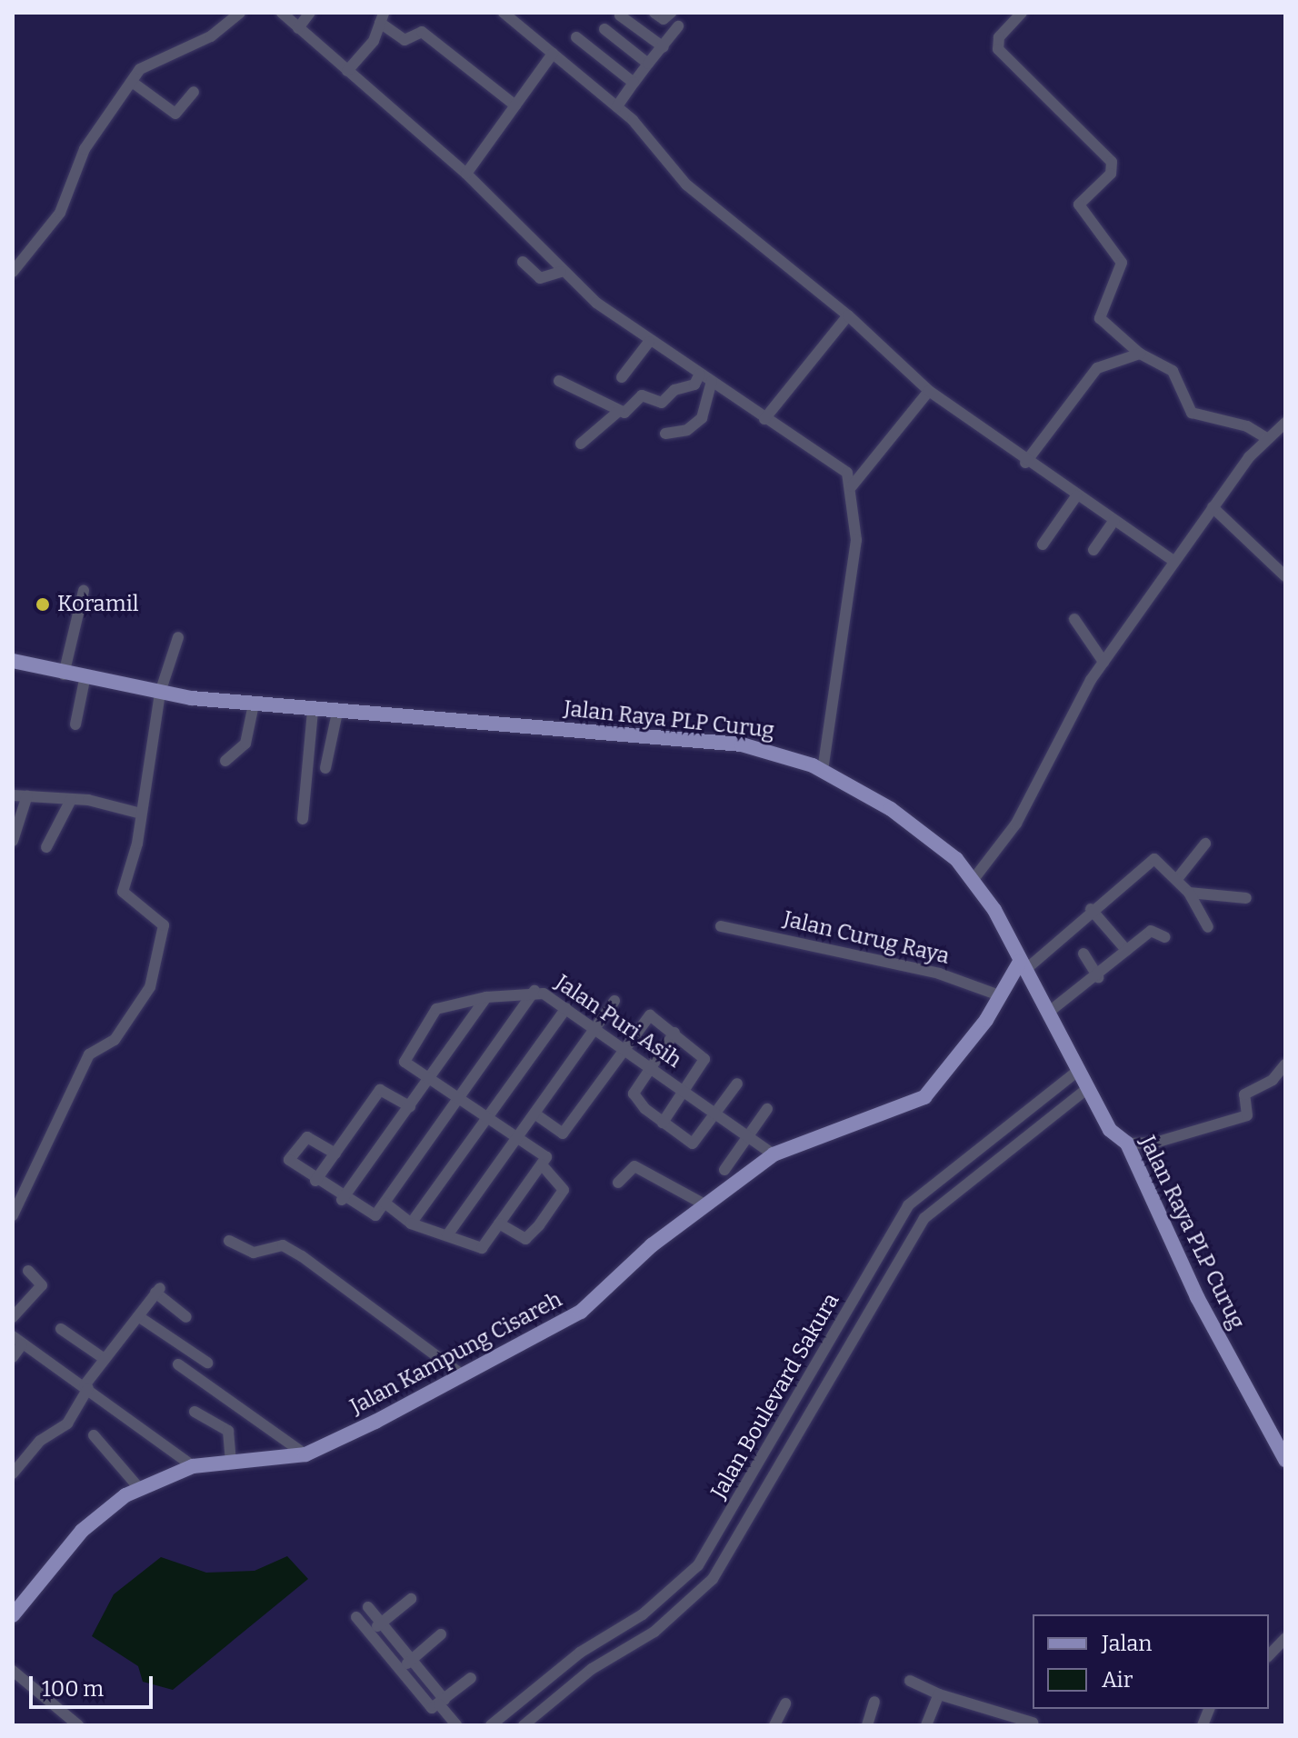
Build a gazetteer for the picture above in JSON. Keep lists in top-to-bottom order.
{
  "streets": {
    "main road": ["Jalan Raya PLP Curug", "Jalan Kampung Cisareh"],
    "street": ["Jalan Curug Raya", "Jalan Puri Asih", "Jalan Boulevard Sakura"]
  },
  "crossings": [
    ["Jalan Raya PLP Curug", "Jalan Kampung Cisareh"],
    ["Jalan Raya PLP Curug", "Jalan Boulevard Sakura"],
    ["Jalan Curug Raya", "Jalan Kampung Cisareh"],
    ["Jalan Puri Asih", "Jalan Kampung Cisareh"]
  ],
  "places": ["Koramil"],
  "legend": ["Jalan", "Air"],
  "scale_bar": "100 m"
}
